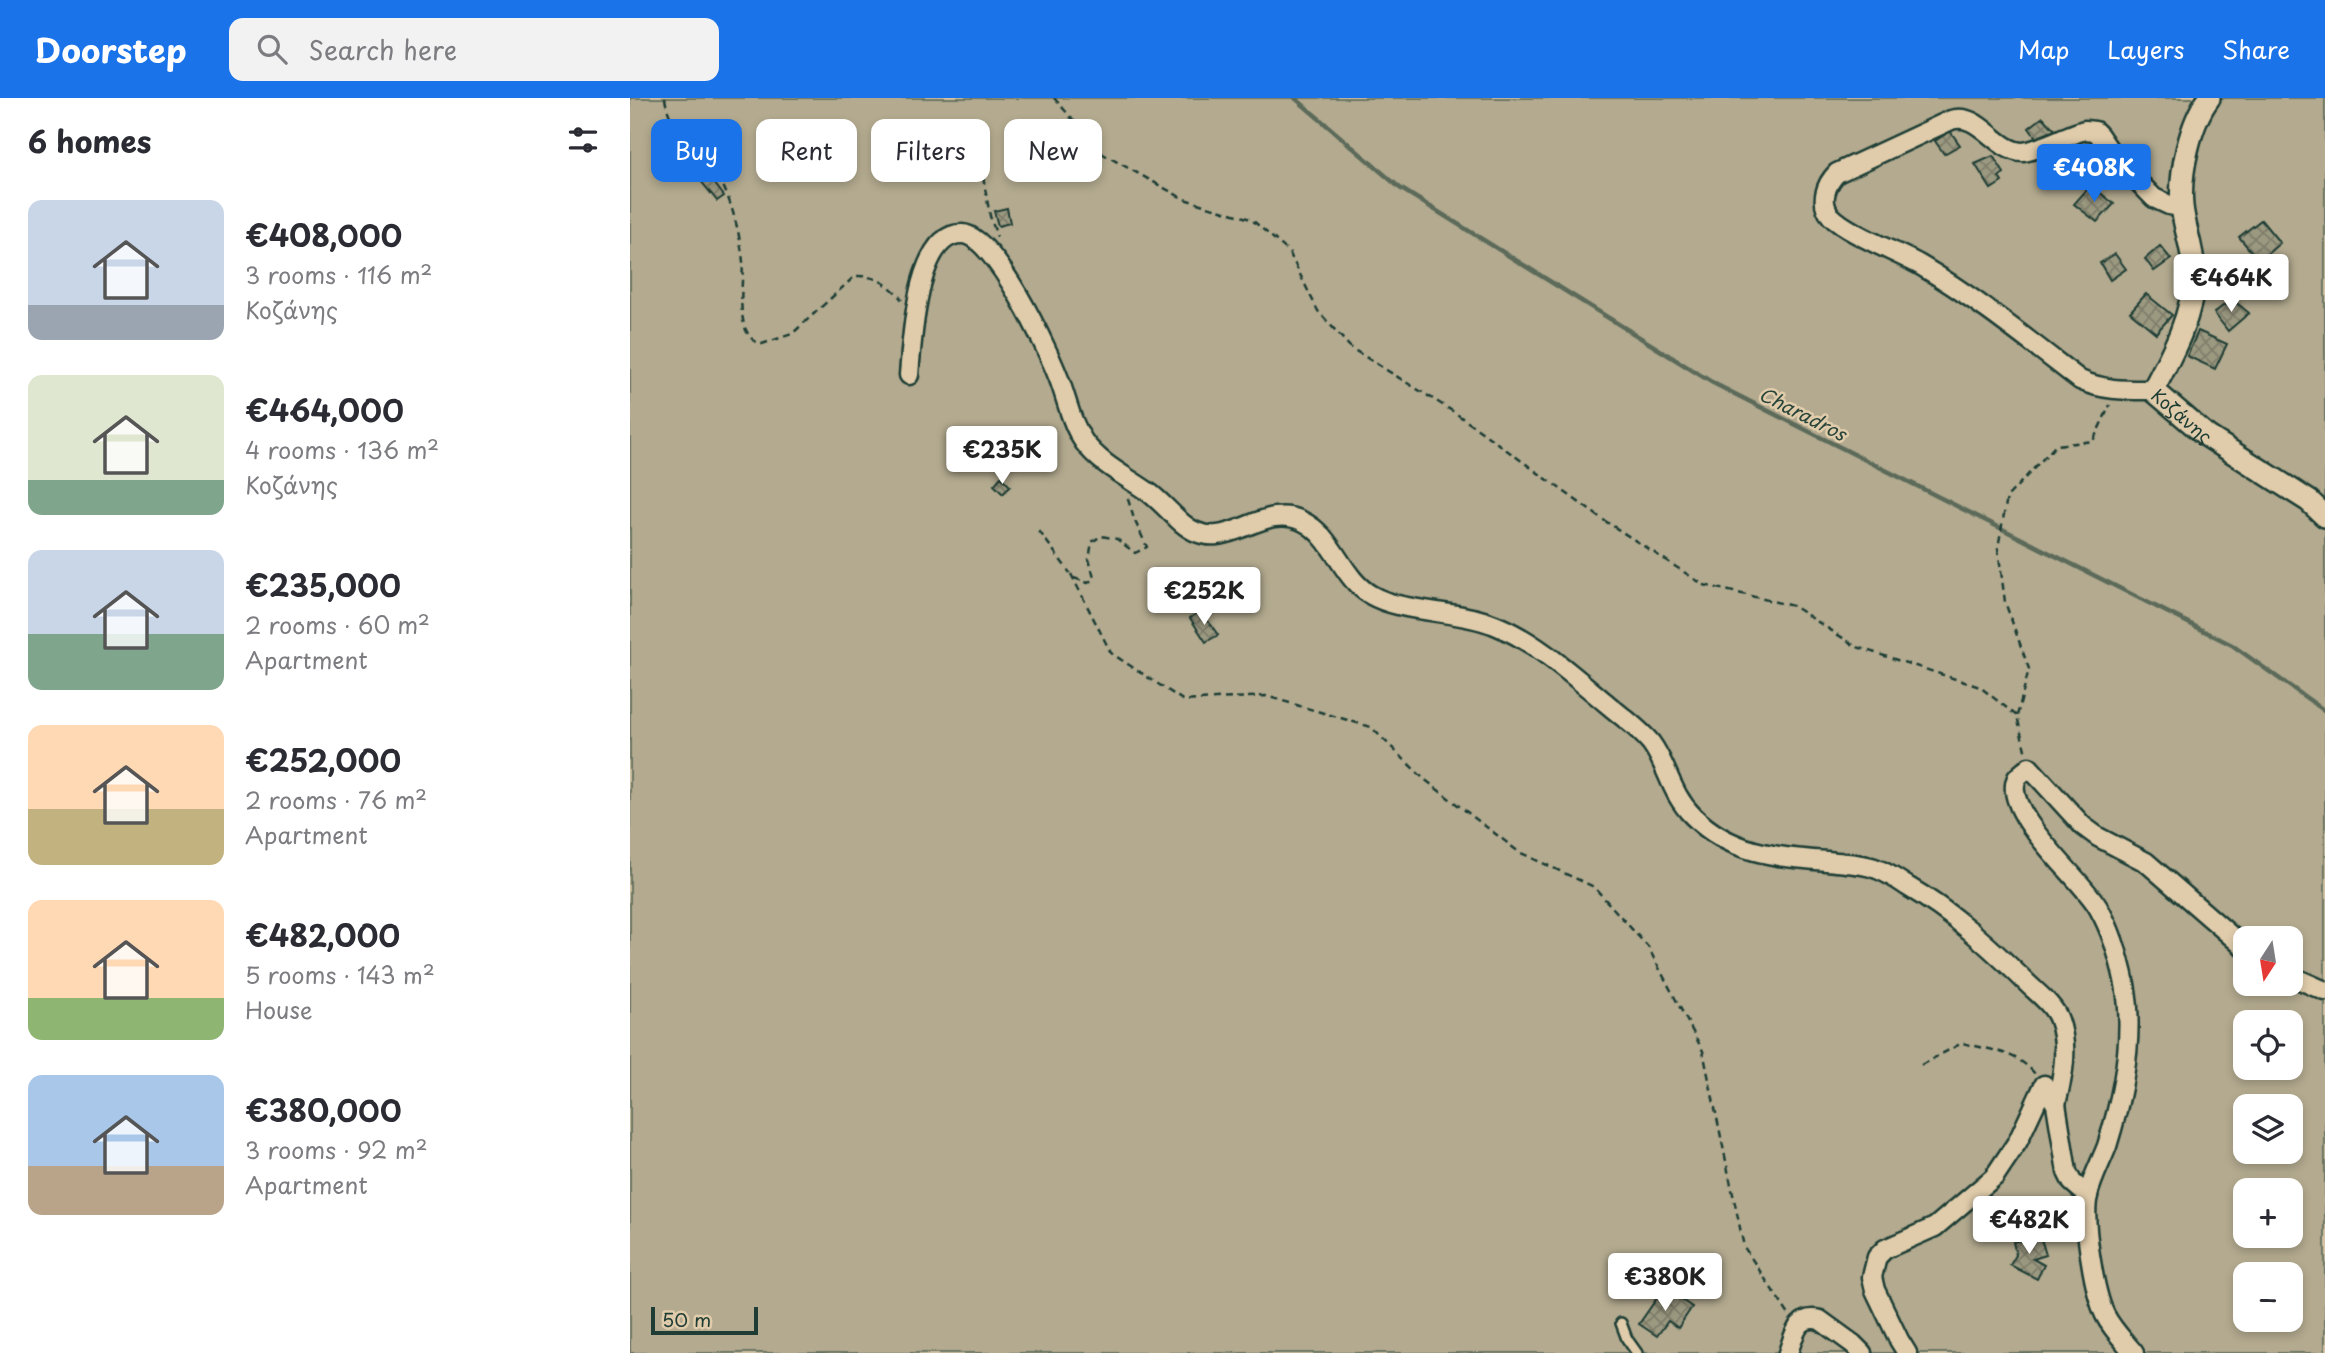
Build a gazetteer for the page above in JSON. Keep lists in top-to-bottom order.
{
  "streets": {
    "street": ["Κοζάνης"]
  },
  "water": ["Charadros"],
  "scale_bar": "50 m",
  "north": "bottom",
  "page": {
    "header": "Doorstep",
    "search": "Search here",
    "nav": ["Map", "Layers", "Share"],
    "heading": "6 homes",
    "chip": [
      "Buy",
      "Rent",
      "Filters",
      "New"
    ],
    "price": [
      "€408K",
      "€464K",
      "€235K",
      "€252K",
      "€482K",
      "€380K"
    ],
    "list": [
      {
        "name": "€408,000",
        "note": "3 rooms · 116 m² · Κοζάνης"
      },
      {
        "name": "€464,000",
        "note": "4 rooms · 136 m² · Κοζάνης"
      },
      {
        "name": "€235,000",
        "note": "2 rooms · 60 m² · Apartment"
      },
      {
        "name": "€252,000",
        "note": "2 rooms · 76 m² · Apartment"
      },
      {
        "name": "€482,000",
        "note": "5 rooms · 143 m² · House"
      },
      {
        "name": "€380,000",
        "note": "3 rooms · 92 m² · Apartment"
      }
    ],
    "map_buttons": ["+", "−"],
    "scale": "50 m"
  }
}
